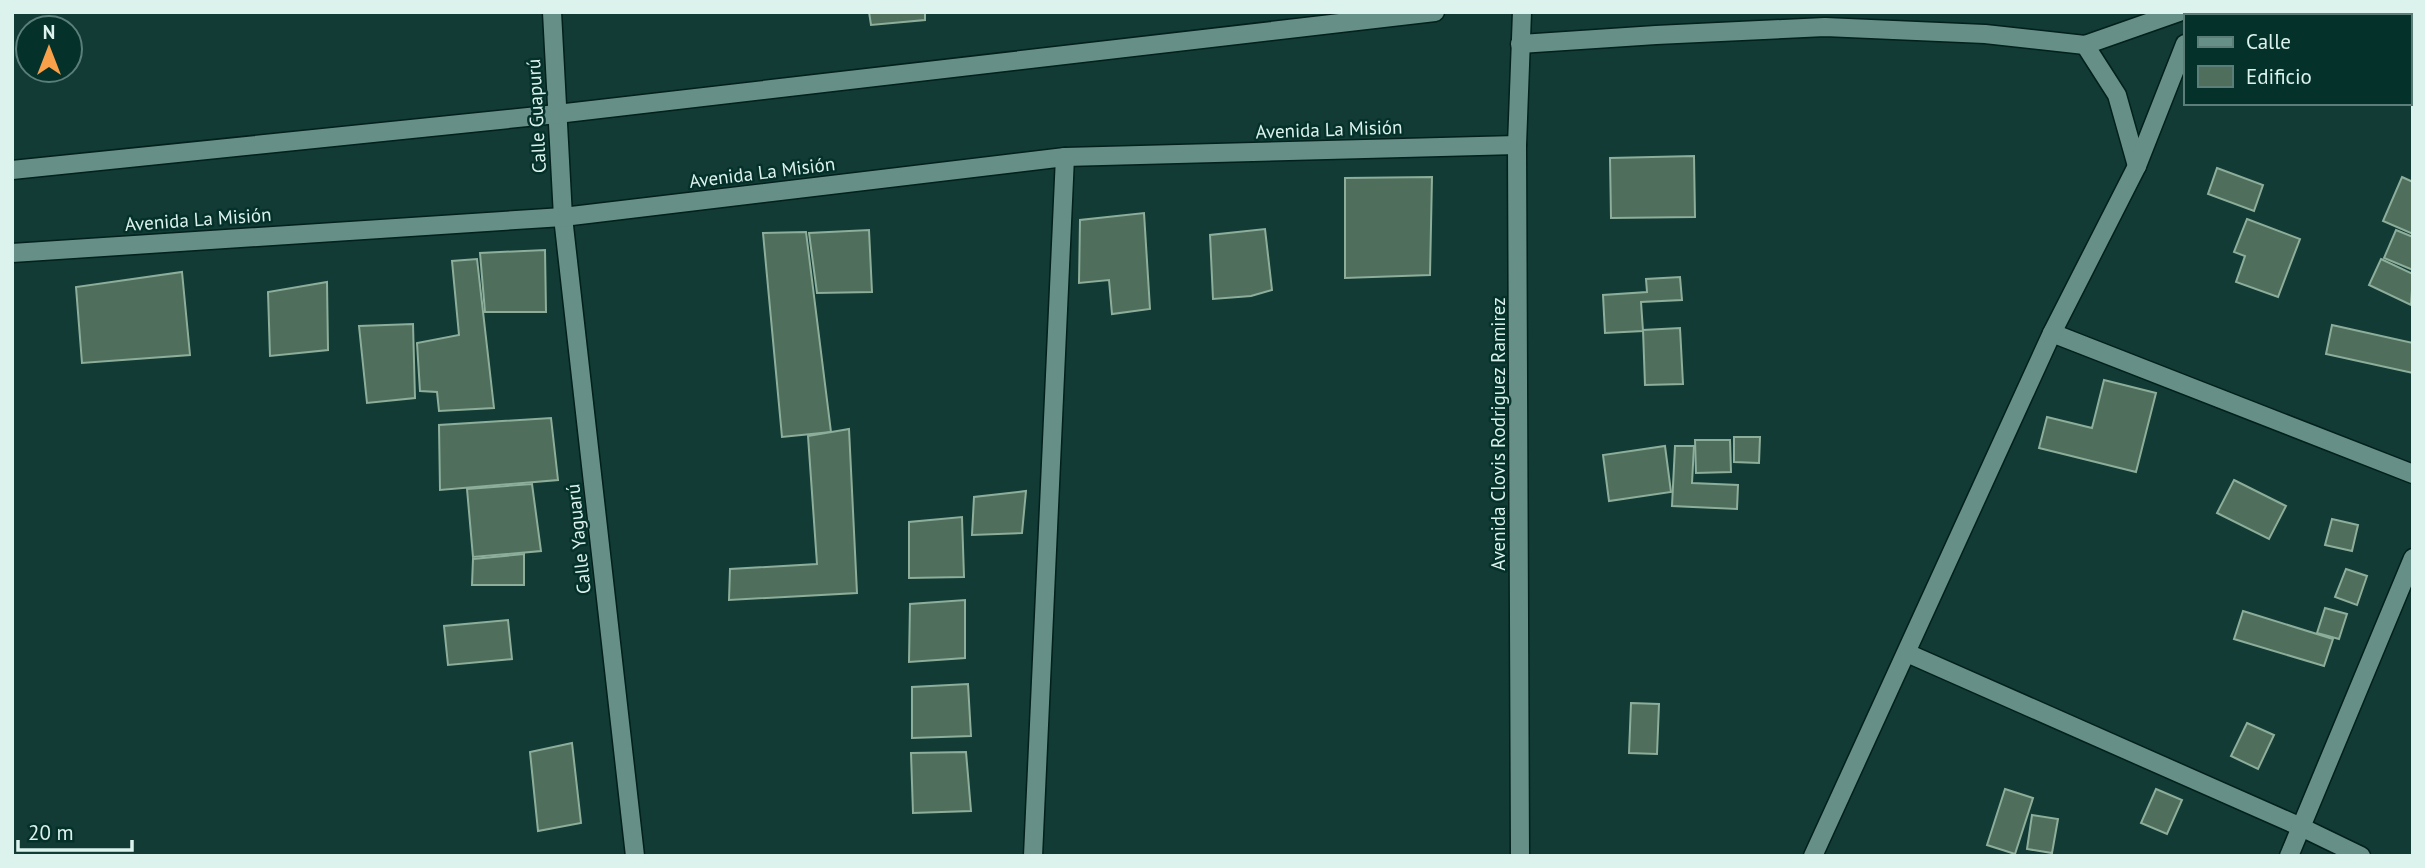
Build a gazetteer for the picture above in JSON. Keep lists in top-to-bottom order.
{
  "streets": {
    "street": [
      "Calle Guapurú",
      "Avenida La Misión",
      "Avenida Clovis Rodriguez Ramirez",
      "Calle Yaguarú"
    ]
  },
  "crossings": [
    ["Calle Guapurú", "Avenida La Misión"],
    ["Calle Guapurú", "Calle Yaguarú"],
    ["Avenida La Misión", "Avenida Clovis Rodriguez Ramirez"],
    ["Avenida La Misión", "Calle Yaguarú"]
  ],
  "legend": ["Calle", "Edificio"],
  "scale_bar": "20 m",
  "north": "top"
}
